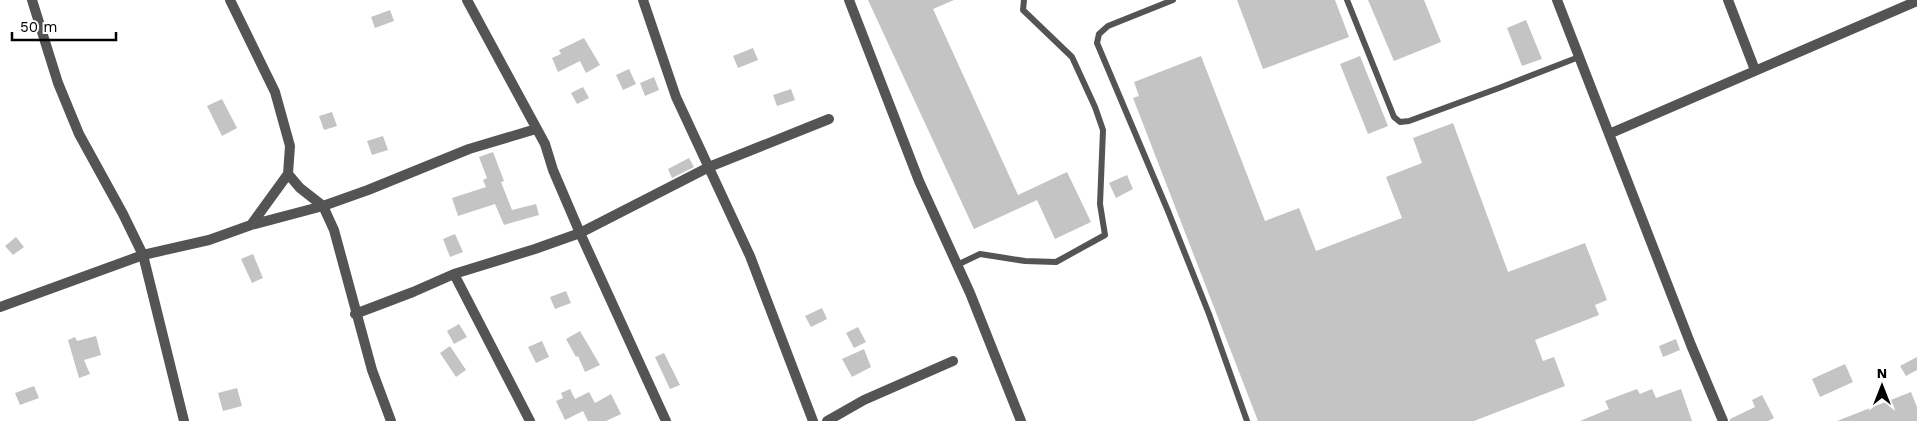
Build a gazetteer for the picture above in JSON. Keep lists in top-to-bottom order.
{
  "scale_bar": "50 m",
  "north": "top"
}
